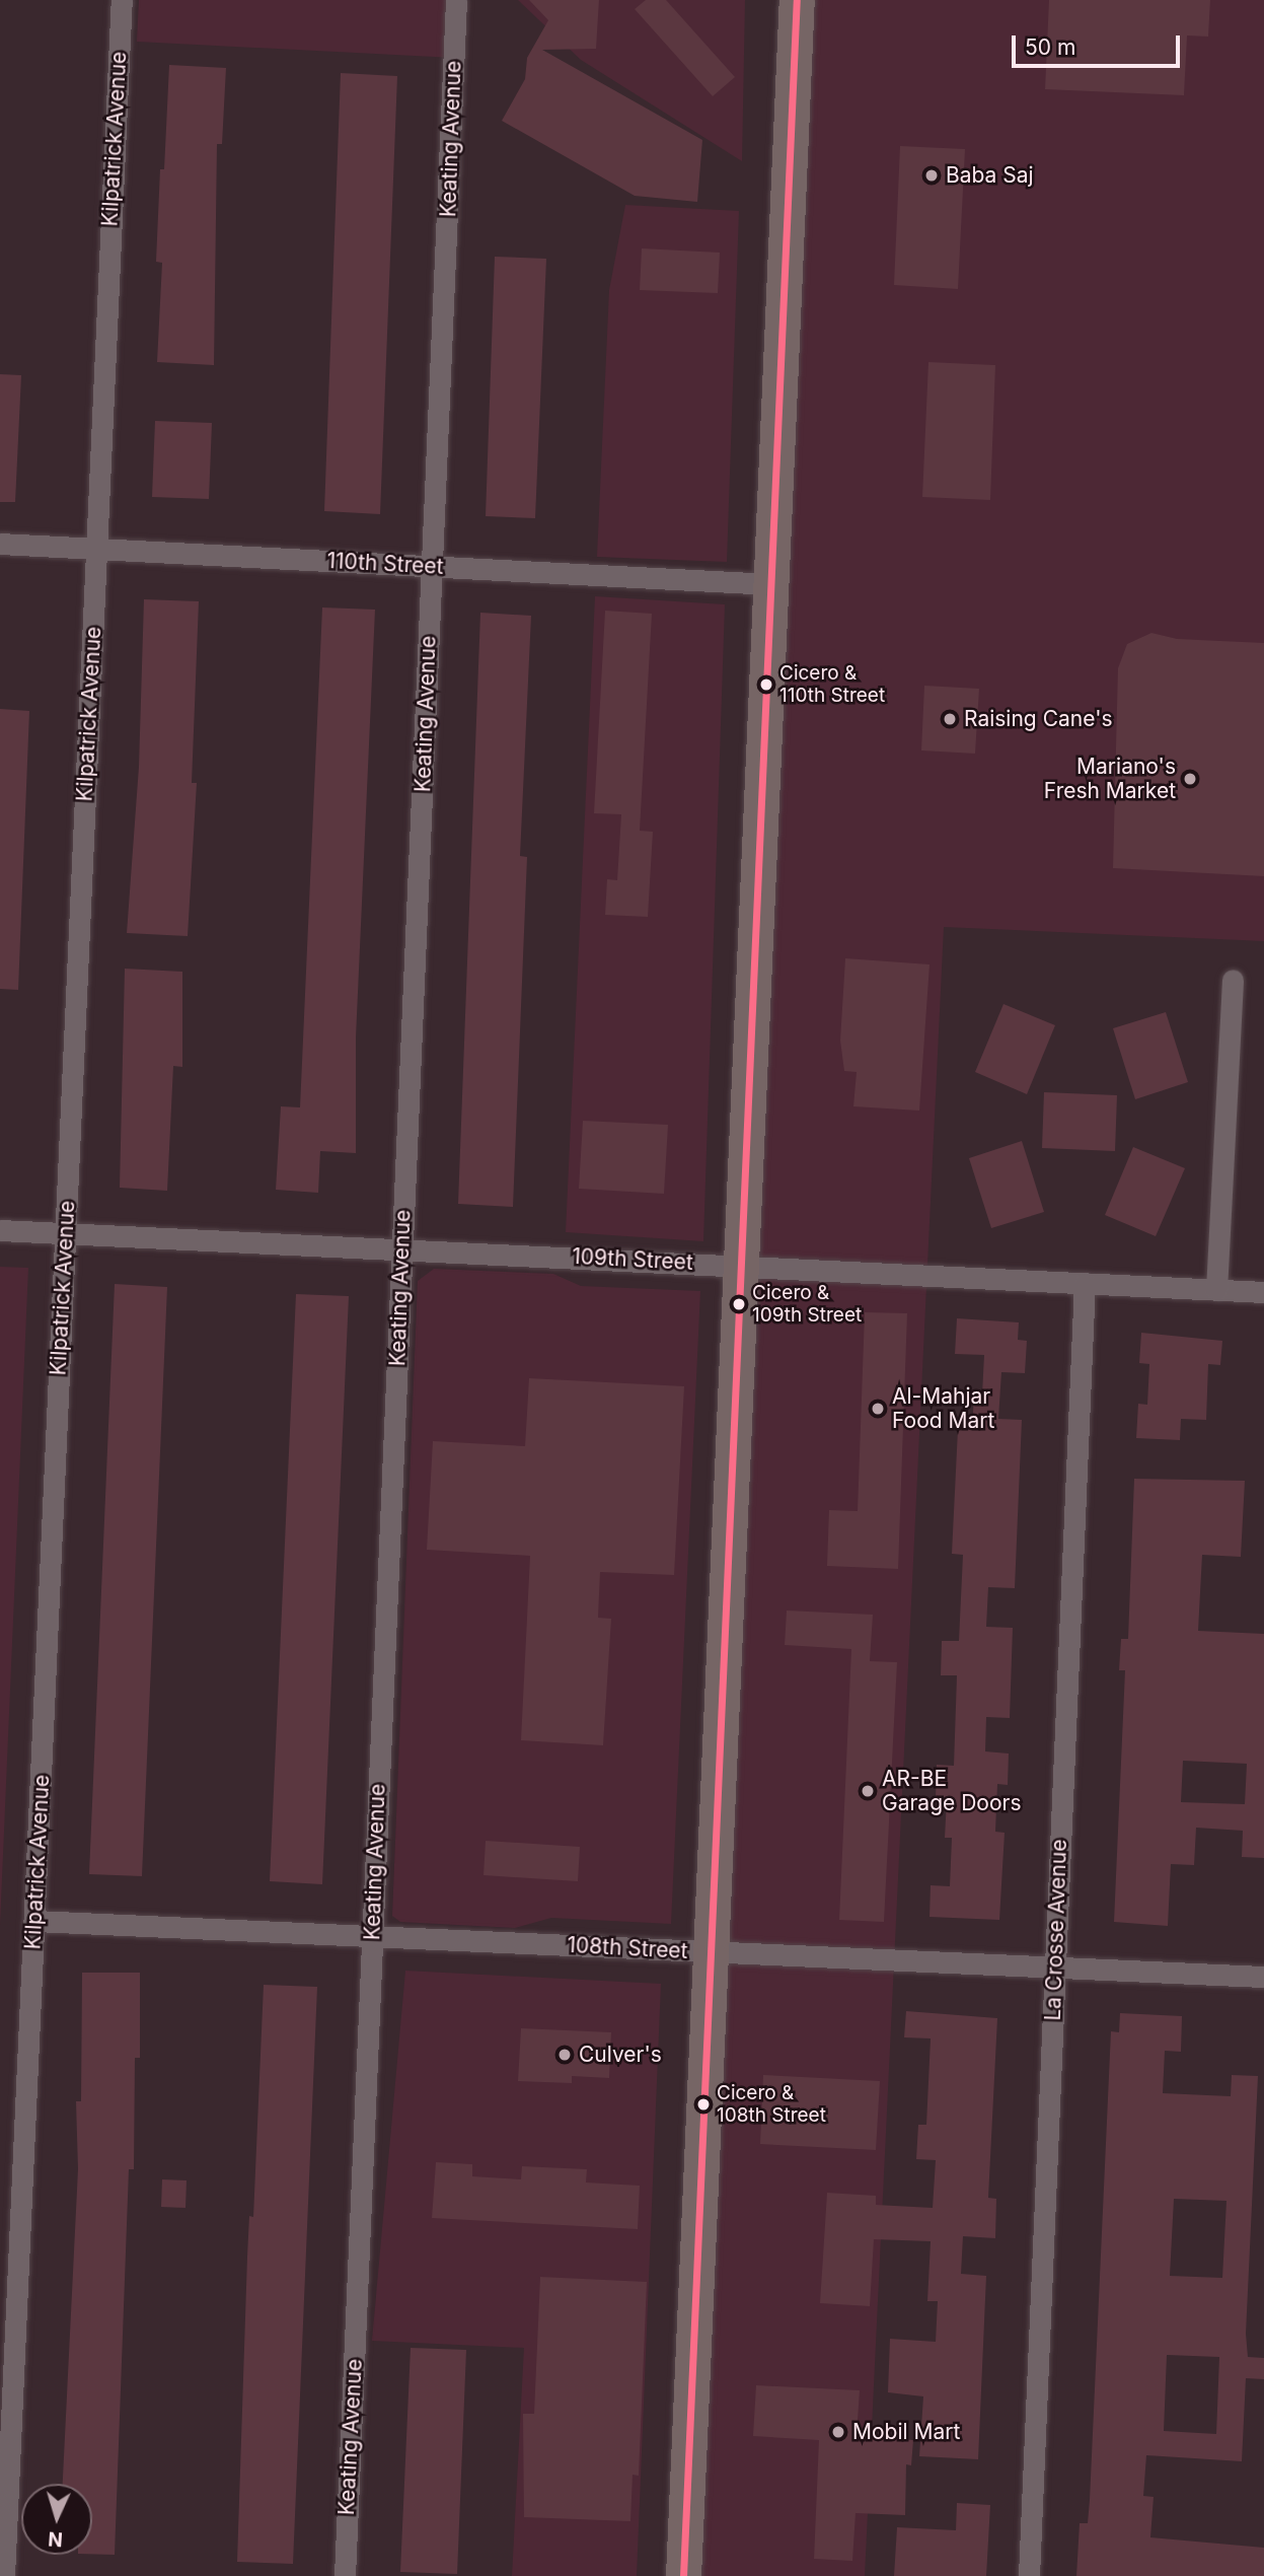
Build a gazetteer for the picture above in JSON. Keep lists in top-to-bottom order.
{
  "streets": {
    "street": [
      "Kilpatrick Avenue",
      "Keating Avenue",
      "110th Street",
      "109th Street",
      "La Crosse Avenue",
      "108th Street"
    ]
  },
  "crossings": [
    ["Kilpatrick Avenue", "110th Street"],
    ["Kilpatrick Avenue", "109th Street"],
    ["Kilpatrick Avenue", "108th Street"],
    ["Keating Avenue", "110th Street"],
    ["Keating Avenue", "109th Street"],
    ["Keating Avenue", "108th Street"],
    ["109th Street", "La Crosse Avenue"],
    ["La Crosse Avenue", "108th Street"]
  ],
  "places": [
    "Baba Saj",
    "Cicero & 110th Street",
    "Raising Cane's",
    "Mariano's Fresh Market",
    "Cicero & 109th Street",
    "Al-Mahjar Food Mart",
    "AR-BE Garage Doors",
    "Culver's",
    "Cicero & 108th Street",
    "Mobil Mart"
  ],
  "scale_bar": "50 m",
  "north": "bottom"
}
